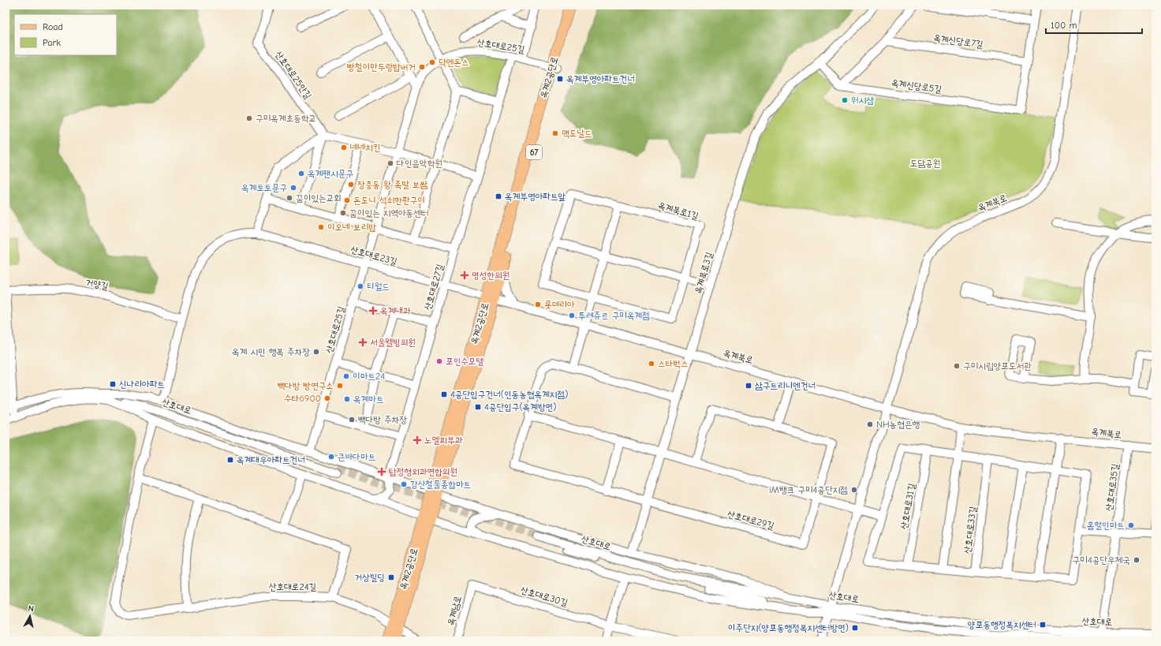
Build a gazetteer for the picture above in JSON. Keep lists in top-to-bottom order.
{
  "streets": {
    "main road": ["옥계2공단로", "67"],
    "street": [
      "옥계신당로7길",
      "산호대로25길",
      "산호대로25안길",
      "옥계신당로5길",
      "옥계북로",
      "옥계북로1길",
      "산호대로23길",
      "옥계북로3길",
      "거양길",
      "산호대로27길",
      "산호대로",
      "산호대로35길",
      "산호대로31길",
      "산호대로29길",
      "산호대로33길",
      "산호대로24길",
      "산호대로30길",
      "옥계남로"
    ]
  },
  "crossings": [
    ["옥계신당로7길", "옥계신당로5길"],
    ["산호대로25길", "옥계2공단로"],
    ["산호대로25길", "산호대로23길"],
    ["산호대로25길", "산호대로27길"],
    ["옥계2공단로", "옥계북로"],
    ["옥계2공단로", "산호대로23길"],
    ["옥계2공단로", "산호대로24길"],
    ["옥계북로", "산호대로23길"],
    ["옥계북로", "옥계북로3길"],
    ["옥계북로", "산호대로35길"],
    ["산호대로23길", "거양길"],
    ["산호대로23길", "산호대로27길"],
    ["산호대로", "산호대로35길"],
    ["산호대로31길", "산호대로33길"],
    ["산호대로30길", "옥계남로"]
  ],
  "parks": ["도담공원"],
  "places": {
    "other": [
      "닥엔돈스",
      "빵철이만두랑밥버거",
      "워시샵",
      "구미옥계초등학교",
      "맥도날드",
      "네네치킨",
      "다인음악학원",
      "옥계팬시문구",
      "장충동 왕 족발 보쌈",
      "옥계토토문구",
      "꿈이있는교회",
      "돈도니 석쇠한판구이",
      "꿈이있는 지역아동센터",
      "이오네 보리밥",
      "티월드",
      "롯데리아",
      "뚜레쥬르 구미옥계점",
      "옥계 시민 행복 주차장",
      "포인수모텔",
      "스타벅스",
      "구미시립양포도서관",
      "이마트24",
      "빽다방 빵연구소",
      "수타6900",
      "옥계마트",
      "빽다방 주차장",
      "NH농협은행",
      "큰바다마트",
      "강산철물종합마트",
      "iM뱅크 구미4공단지점",
      "홈할인마트",
      "구미4공단우체국"
    ],
    "transit": [
      "옥계부영아파트건너",
      "옥계부영아파트앞",
      "신나리아파트",
      "삼구트리니엔건너",
      "4공단입구건너(인동농협옥계지점)",
      "4공단입구(옥계방면)",
      "옥계대우아파트건너",
      "거상빌딩",
      "양포동행정복지센터",
      "이주단지(양포동행정복지센터방면)"
    ],
    "health": [
      "명성한의원",
      "옥계내과",
      "서울웰빙의원",
      "노엘피부과",
      "탑정형외과연합의원"
    ]
  },
  "legend": ["Road", "Park"],
  "scale_bar": "100 m",
  "north": "top"
}
